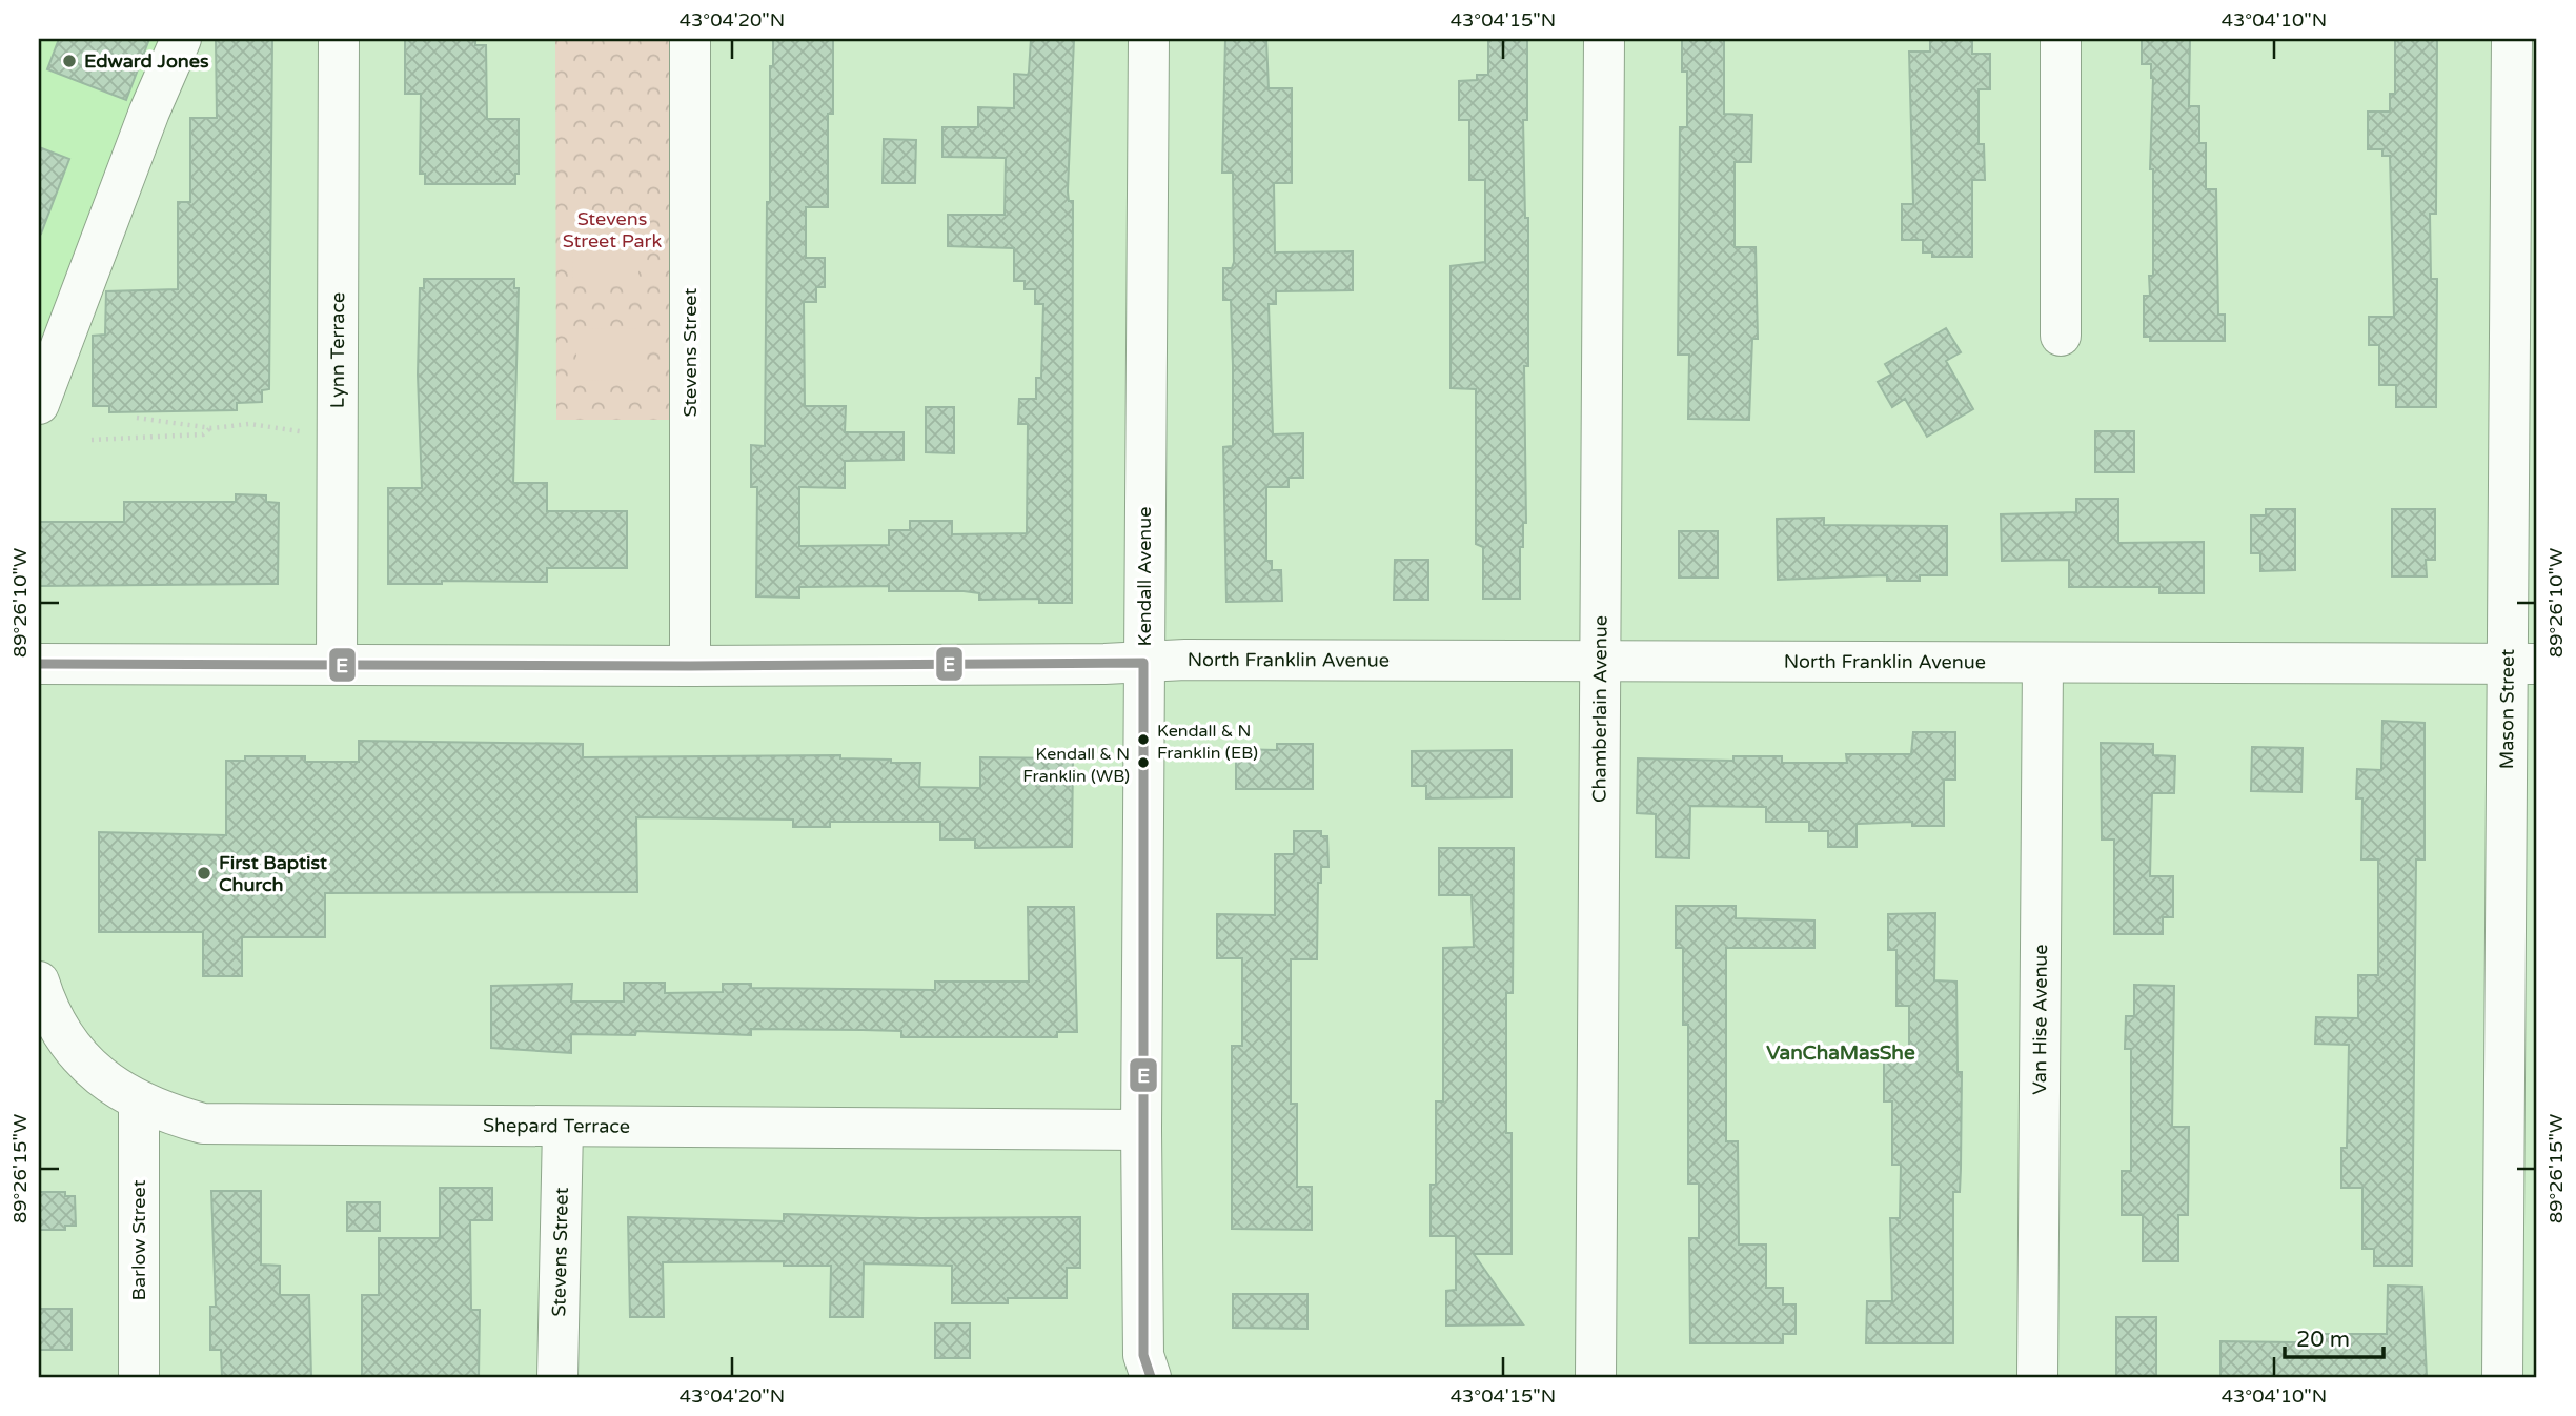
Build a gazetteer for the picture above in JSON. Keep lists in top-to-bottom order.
{
  "streets": {
    "street": [
      "Lynn Terrace",
      "Stevens Street",
      "Kendall Avenue",
      "North Franklin Avenue",
      "Chamberlain Avenue",
      "Mason Street",
      "Van Hise Avenue",
      "Shepard Terrace",
      "Barlow Street"
    ]
  },
  "crossings": [
    ["Lynn Terrace", "North Franklin Avenue"],
    ["Stevens Street", "North Franklin Avenue"],
    ["Stevens Street", "Shepard Terrace"],
    ["Kendall Avenue", "North Franklin Avenue"],
    ["Kendall Avenue", "Shepard Terrace"],
    ["North Franklin Avenue", "Chamberlain Avenue"],
    ["North Franklin Avenue", "Mason Street"],
    ["North Franklin Avenue", "Van Hise Avenue"],
    ["Shepard Terrace", "Barlow Street"]
  ],
  "districts": ["VanChaMasShe"],
  "parks": ["Stevens Street Park"],
  "places": [
    "Edward Jones",
    "Kendall & N Franklin (EB)",
    "Kendall & N Franklin (WB)",
    "First Baptist Church"
  ],
  "lines": ["transit line E"],
  "scale_bar": "20 m",
  "coordinates": [
    "43°04'20\"N",
    "43°04'15\"N",
    "43°04'10\"N",
    "89°26'10\"W",
    "89°26'15\"W"
  ]
}
